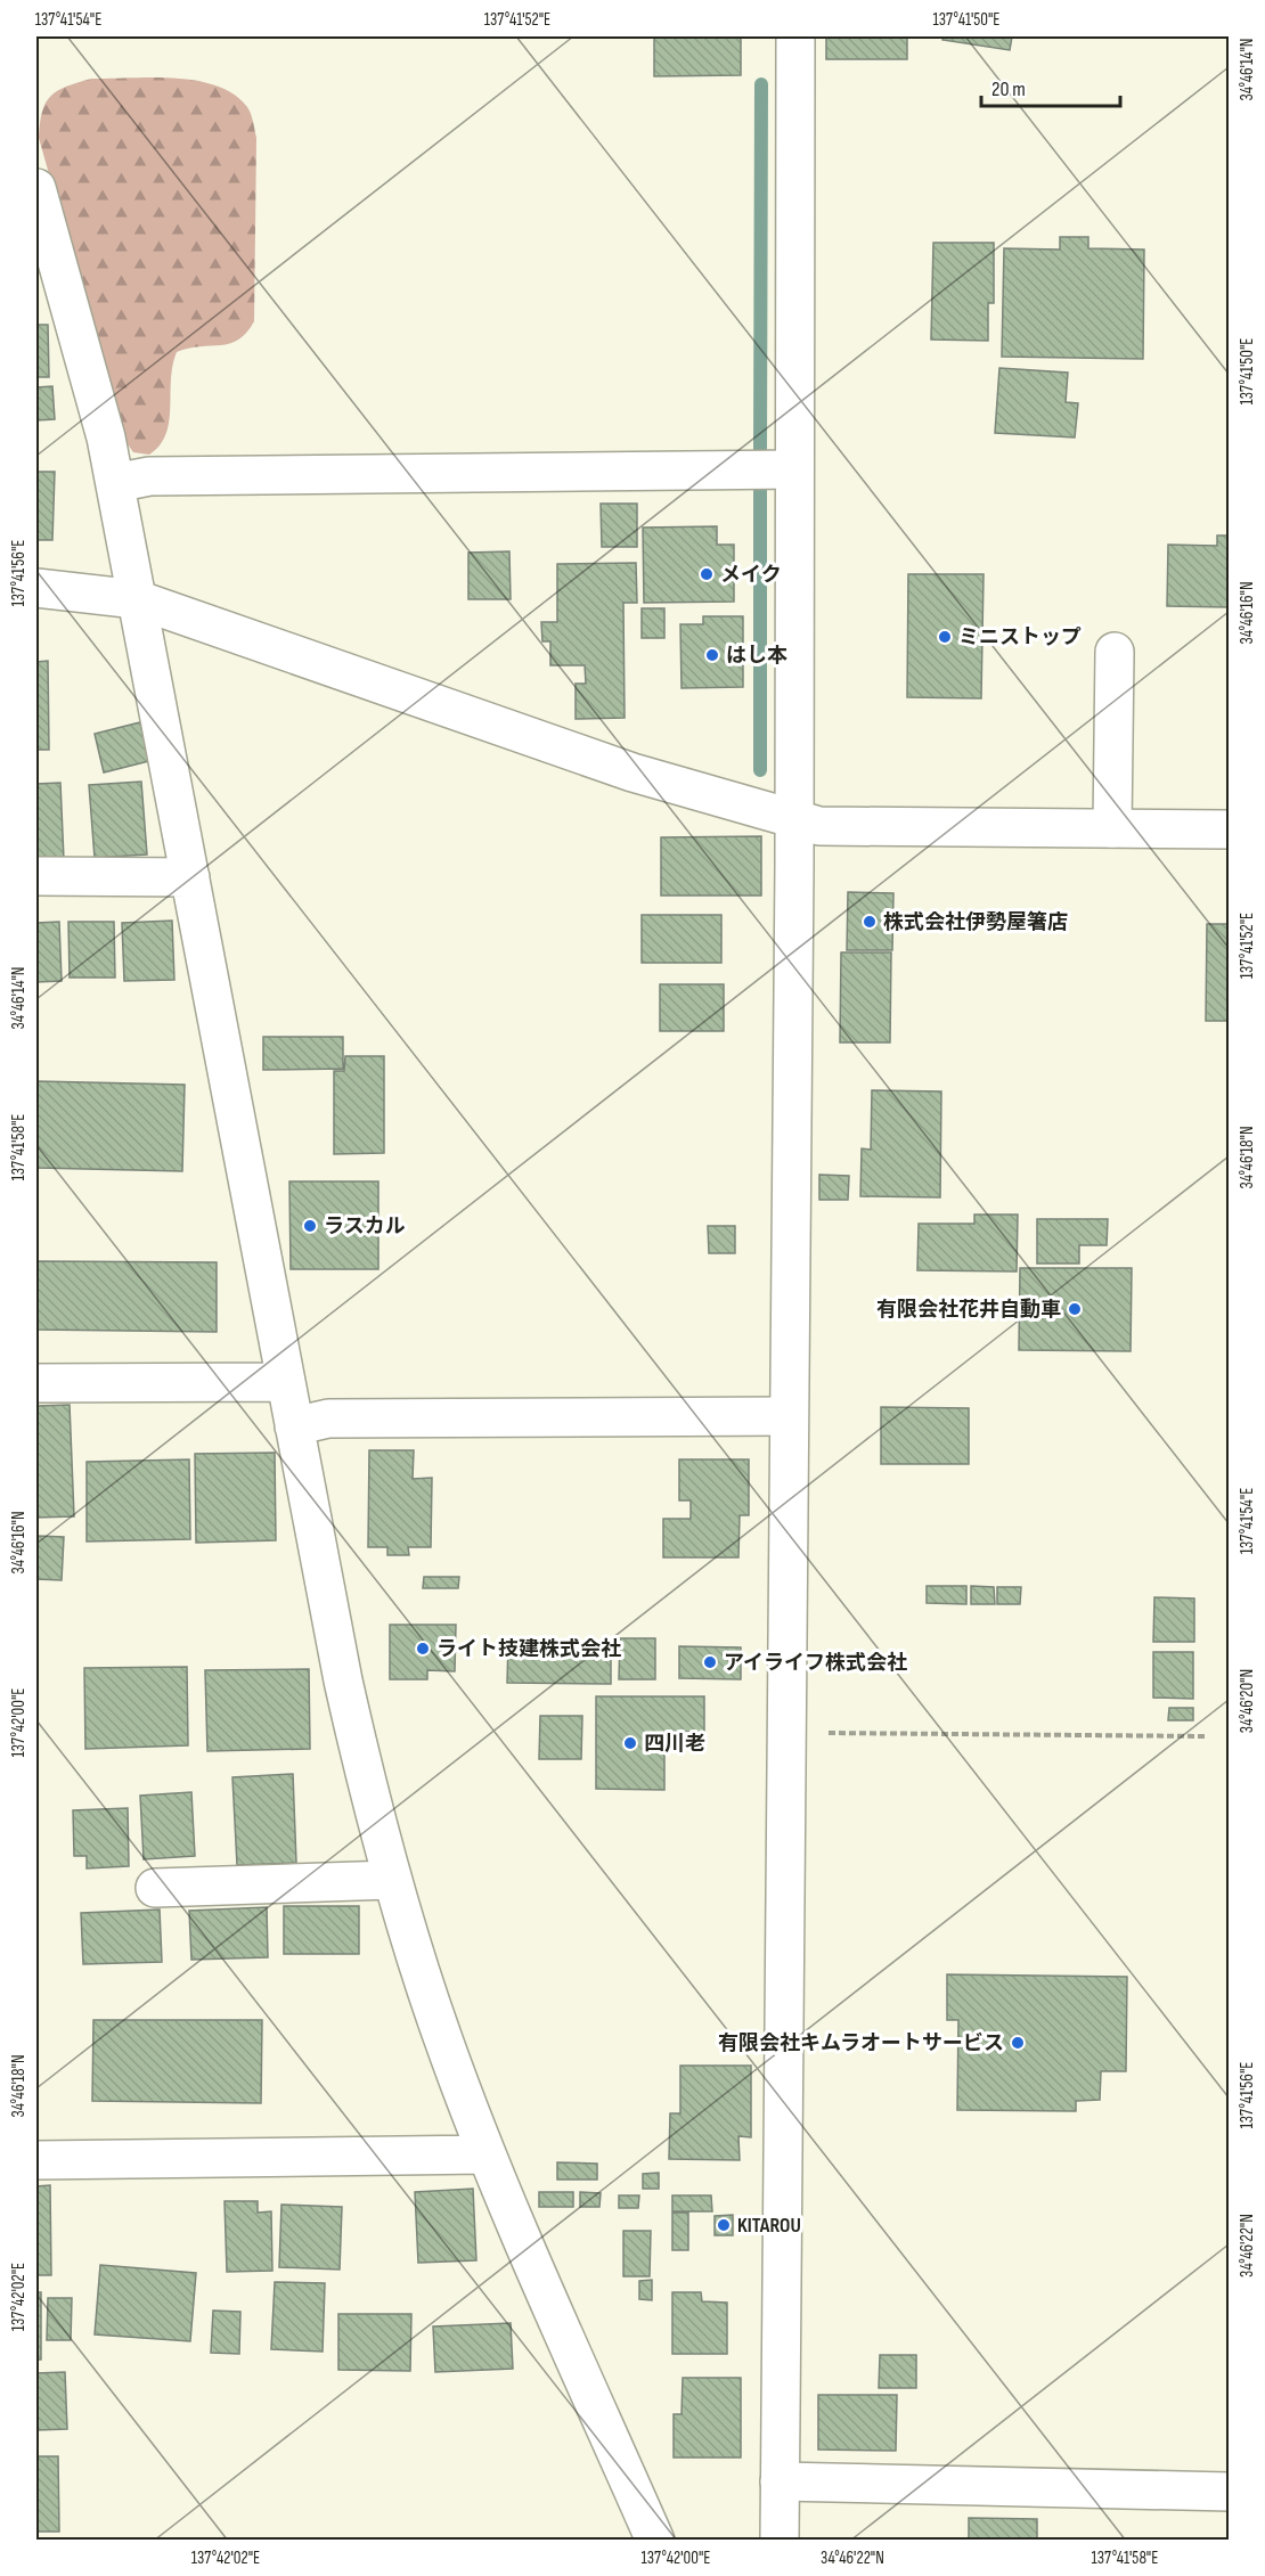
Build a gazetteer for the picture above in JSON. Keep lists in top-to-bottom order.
{
  "places": [
    "メイク",
    "ミニストップ",
    "はし本",
    "株式会社伊勢屋箸店",
    "ラスカル",
    "有限会社花井自動車",
    "ライト技建株式会社",
    "アイライフ株式会社",
    "四川老",
    "有限会社キムラオートサービス",
    "KITAROU"
  ],
  "scale_bar": "20 m",
  "coordinates": [
    "137°41'54\"E",
    "137°41'52\"E",
    "137°41'50\"E",
    "34°46'14\"N",
    "137°41'56\"E",
    "34°46'16\"N",
    "137°41'58\"E",
    "34°46'18\"N",
    "34°46'20\"N",
    "137°42'00\"E",
    "34°46'22\"N",
    "137°42'02\"E"
  ]
}
